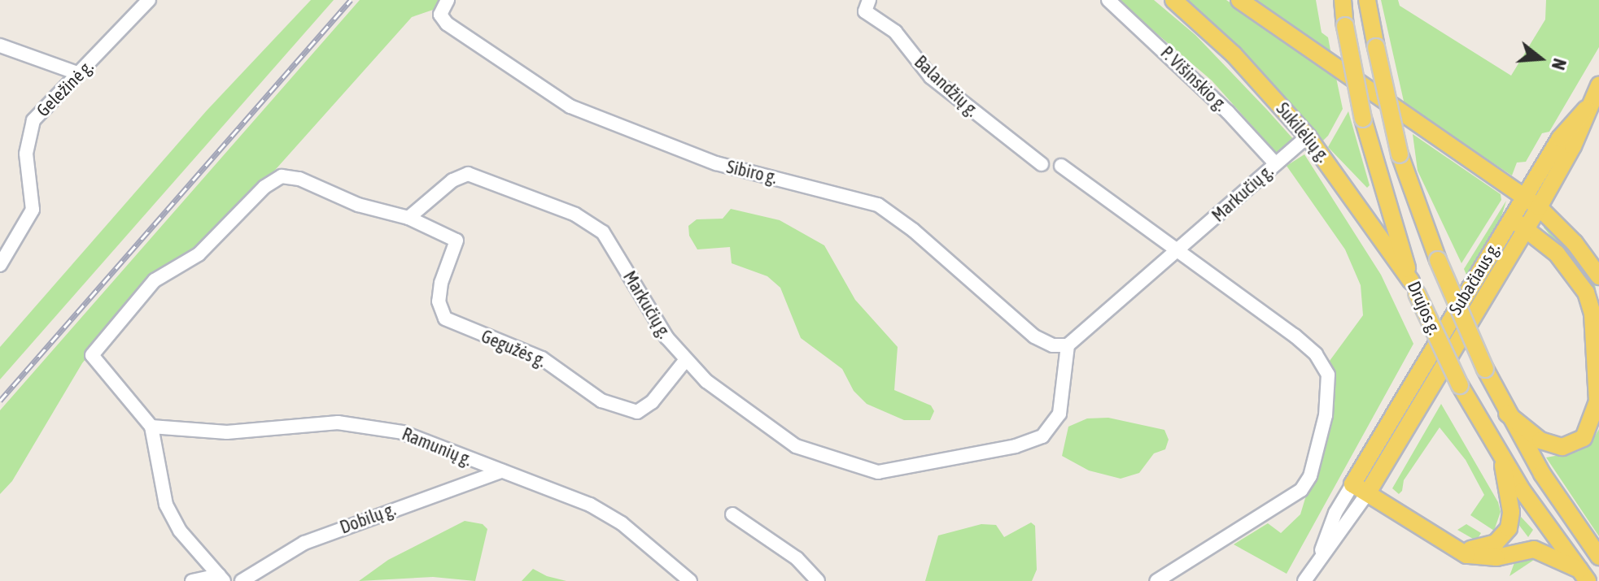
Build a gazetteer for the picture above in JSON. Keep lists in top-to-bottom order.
{
  "streets": {
    "main road": ["Sukilėlių g.", "Subačiaus g.", "Drujos g."],
    "street": [
      "P. Višinskio g.",
      "Balandžių g.",
      "Geležinė g.",
      "Sibiro g.",
      "Markučių g.",
      "Gegužės g.",
      "Ramunių g.",
      "Dobilų g."
    ]
  },
  "crossings": [
    ["P. Višinskio g.", "Markučių g."],
    ["Sukilėlių g.", "Markučių g."],
    ["Sukilėlių g.", "Drujos g."],
    ["Sibiro g.", "Markučių g."],
    ["Markučių g.", "Gegužės g."],
    ["Ramunių g.", "Dobilų g."]
  ],
  "north": "right"
}
